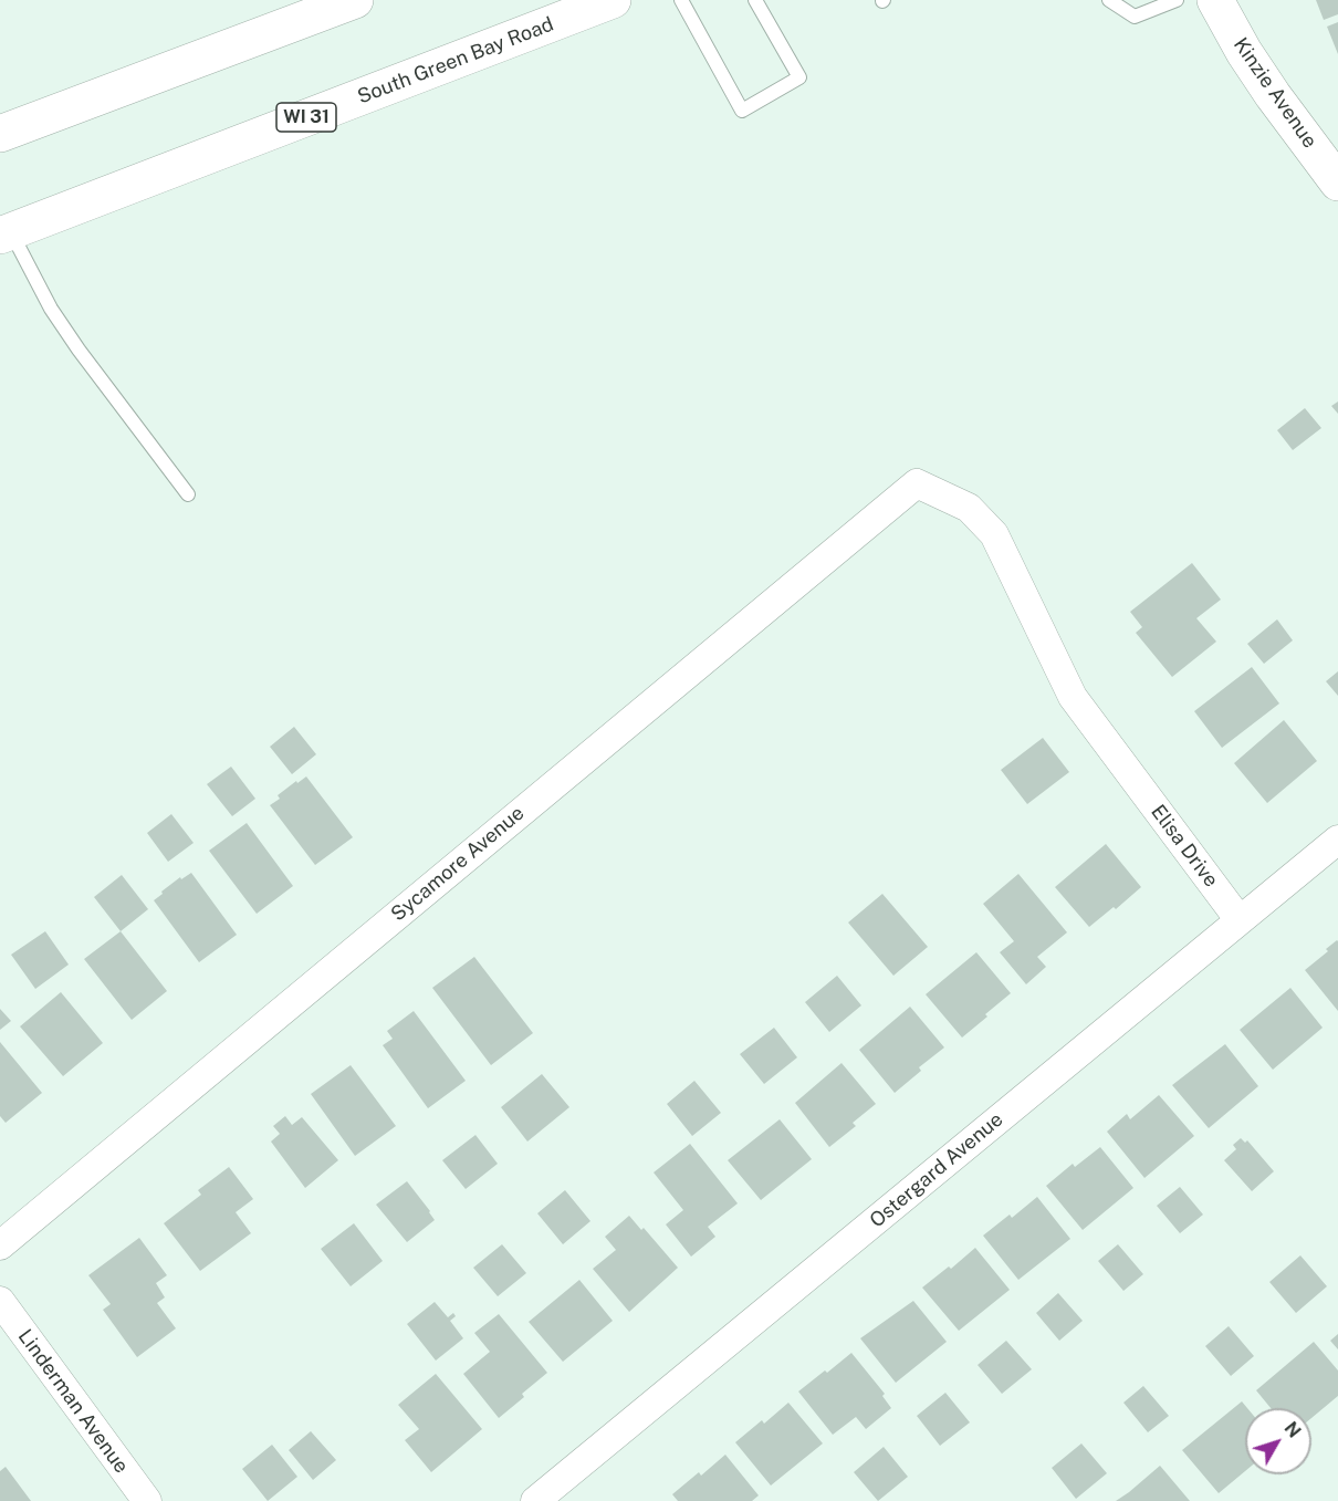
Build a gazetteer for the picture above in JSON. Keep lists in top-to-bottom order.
{
  "streets": {
    "main road": ["South Green Bay Road", "Kinzie Avenue", "WI 31"],
    "street": [
      "Elisa Drive",
      "Sycamore Avenue",
      "Ostergard Avenue",
      "Linderman Avenue"
    ]
  },
  "crossings": [
    ["Elisa Drive", "Sycamore Avenue"],
    ["Elisa Drive", "Ostergard Avenue"]
  ],
  "north": "top right"
}
